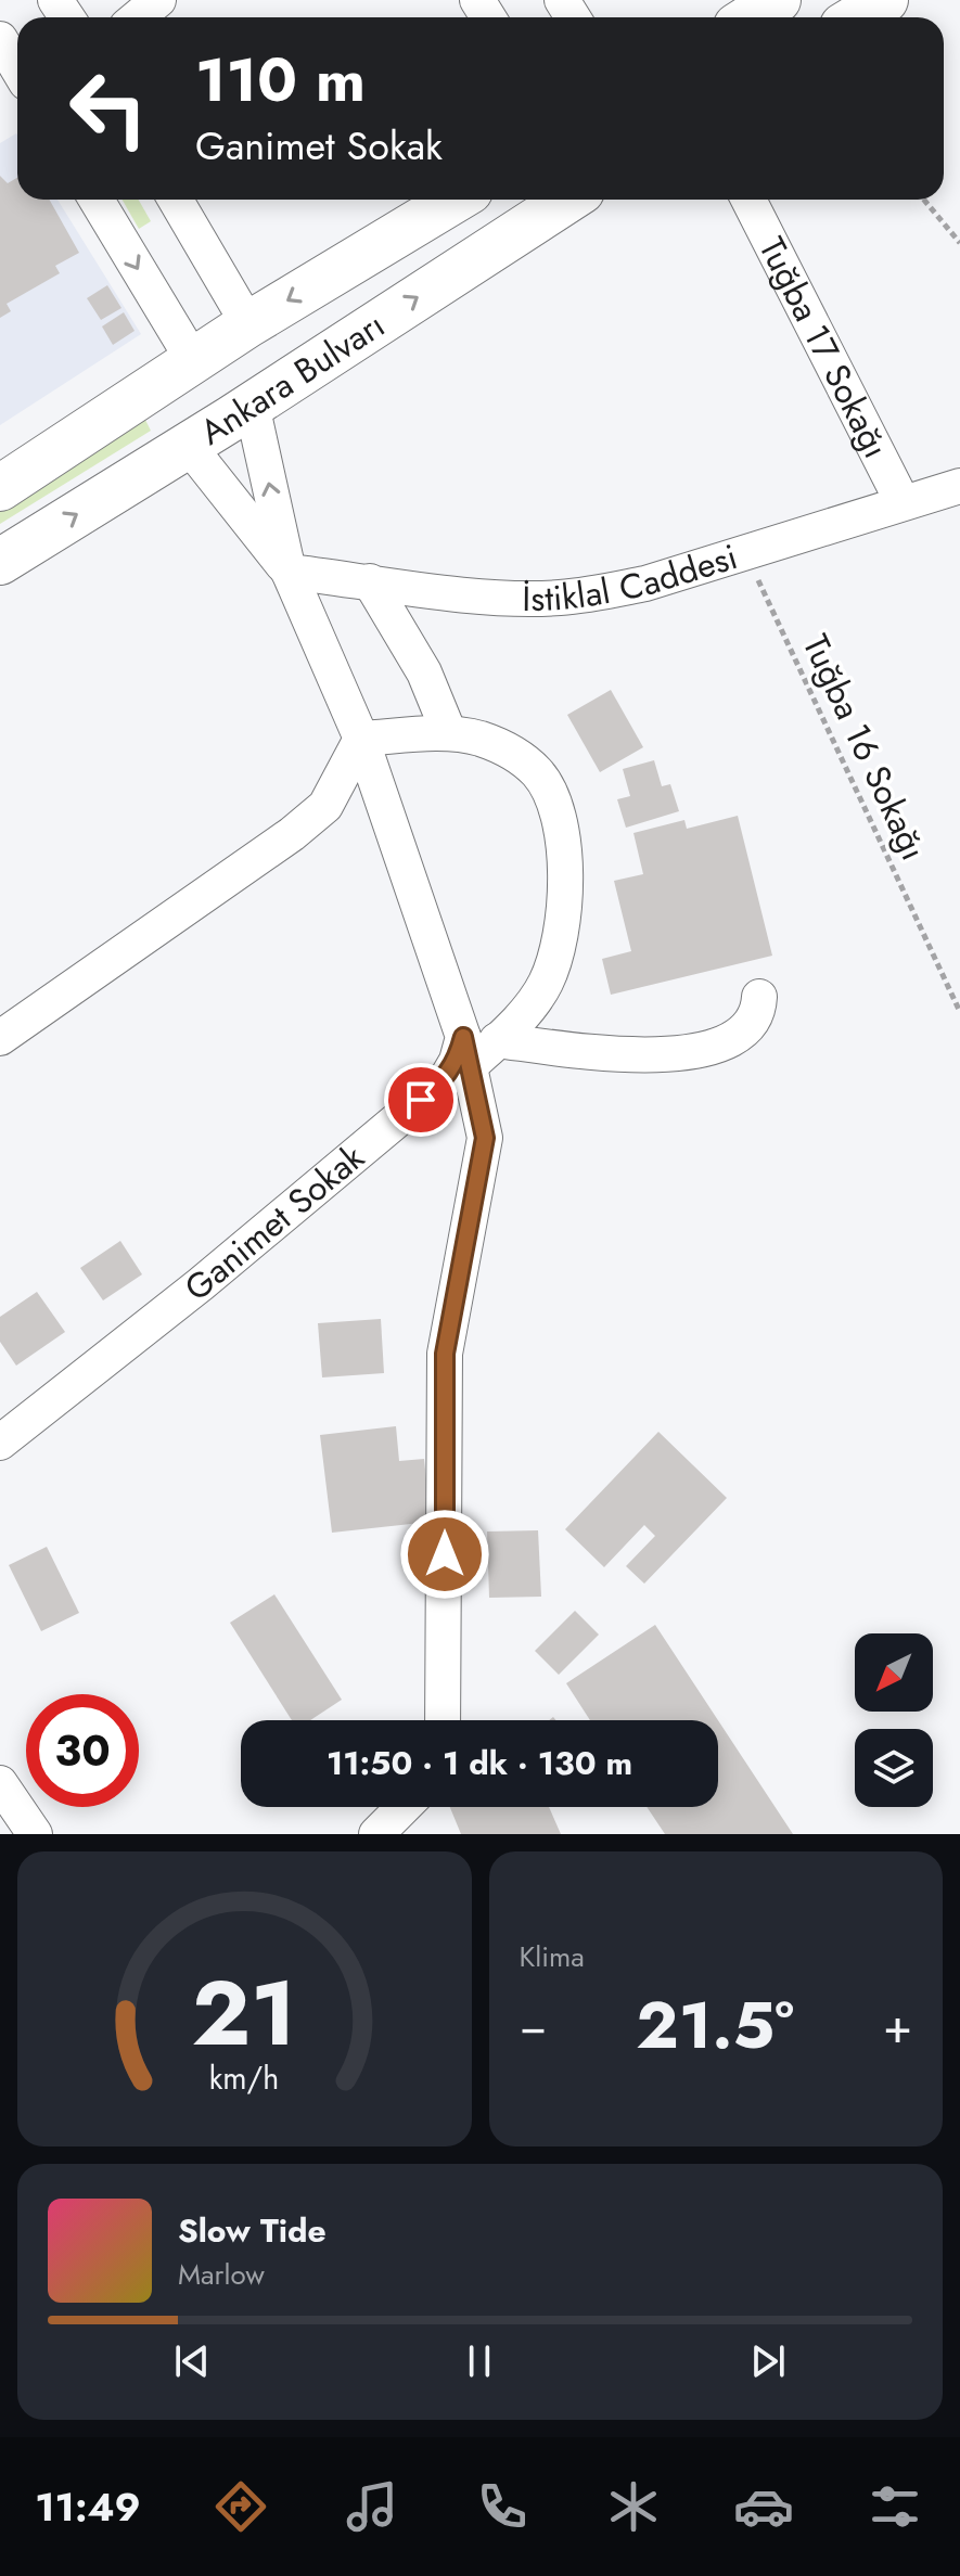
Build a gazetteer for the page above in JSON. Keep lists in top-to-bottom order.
{
  "streets": {
    "main road": ["Ankara Bulvarı"],
    "street": ["Tuğba 17 Sokağı", "İstiklal Caddesi", "Ganimet Sokak"],
    "path": ["Tuğba 16 Sokağı"]
  },
  "crossings": [
    ["Tuğba 17 Sokağı", "İstiklal Caddesi"],
    ["İstiklal Caddesi", "Tuğba 16 Sokağı"]
  ],
  "north": "bottom left",
  "page": {
    "turn": ["110 m", "Ganimet Sokak"],
    "limit": "30",
    "trip": "11:50 · 1 dk · 130 m",
    "tile": "Klima",
    "heat": ["−", "21.5°", "+"],
    "song": ["Slow Tide", "Marlow"],
    "tabs": "11:49",
    "gauge": ["21", "km/h"]
  }
}
